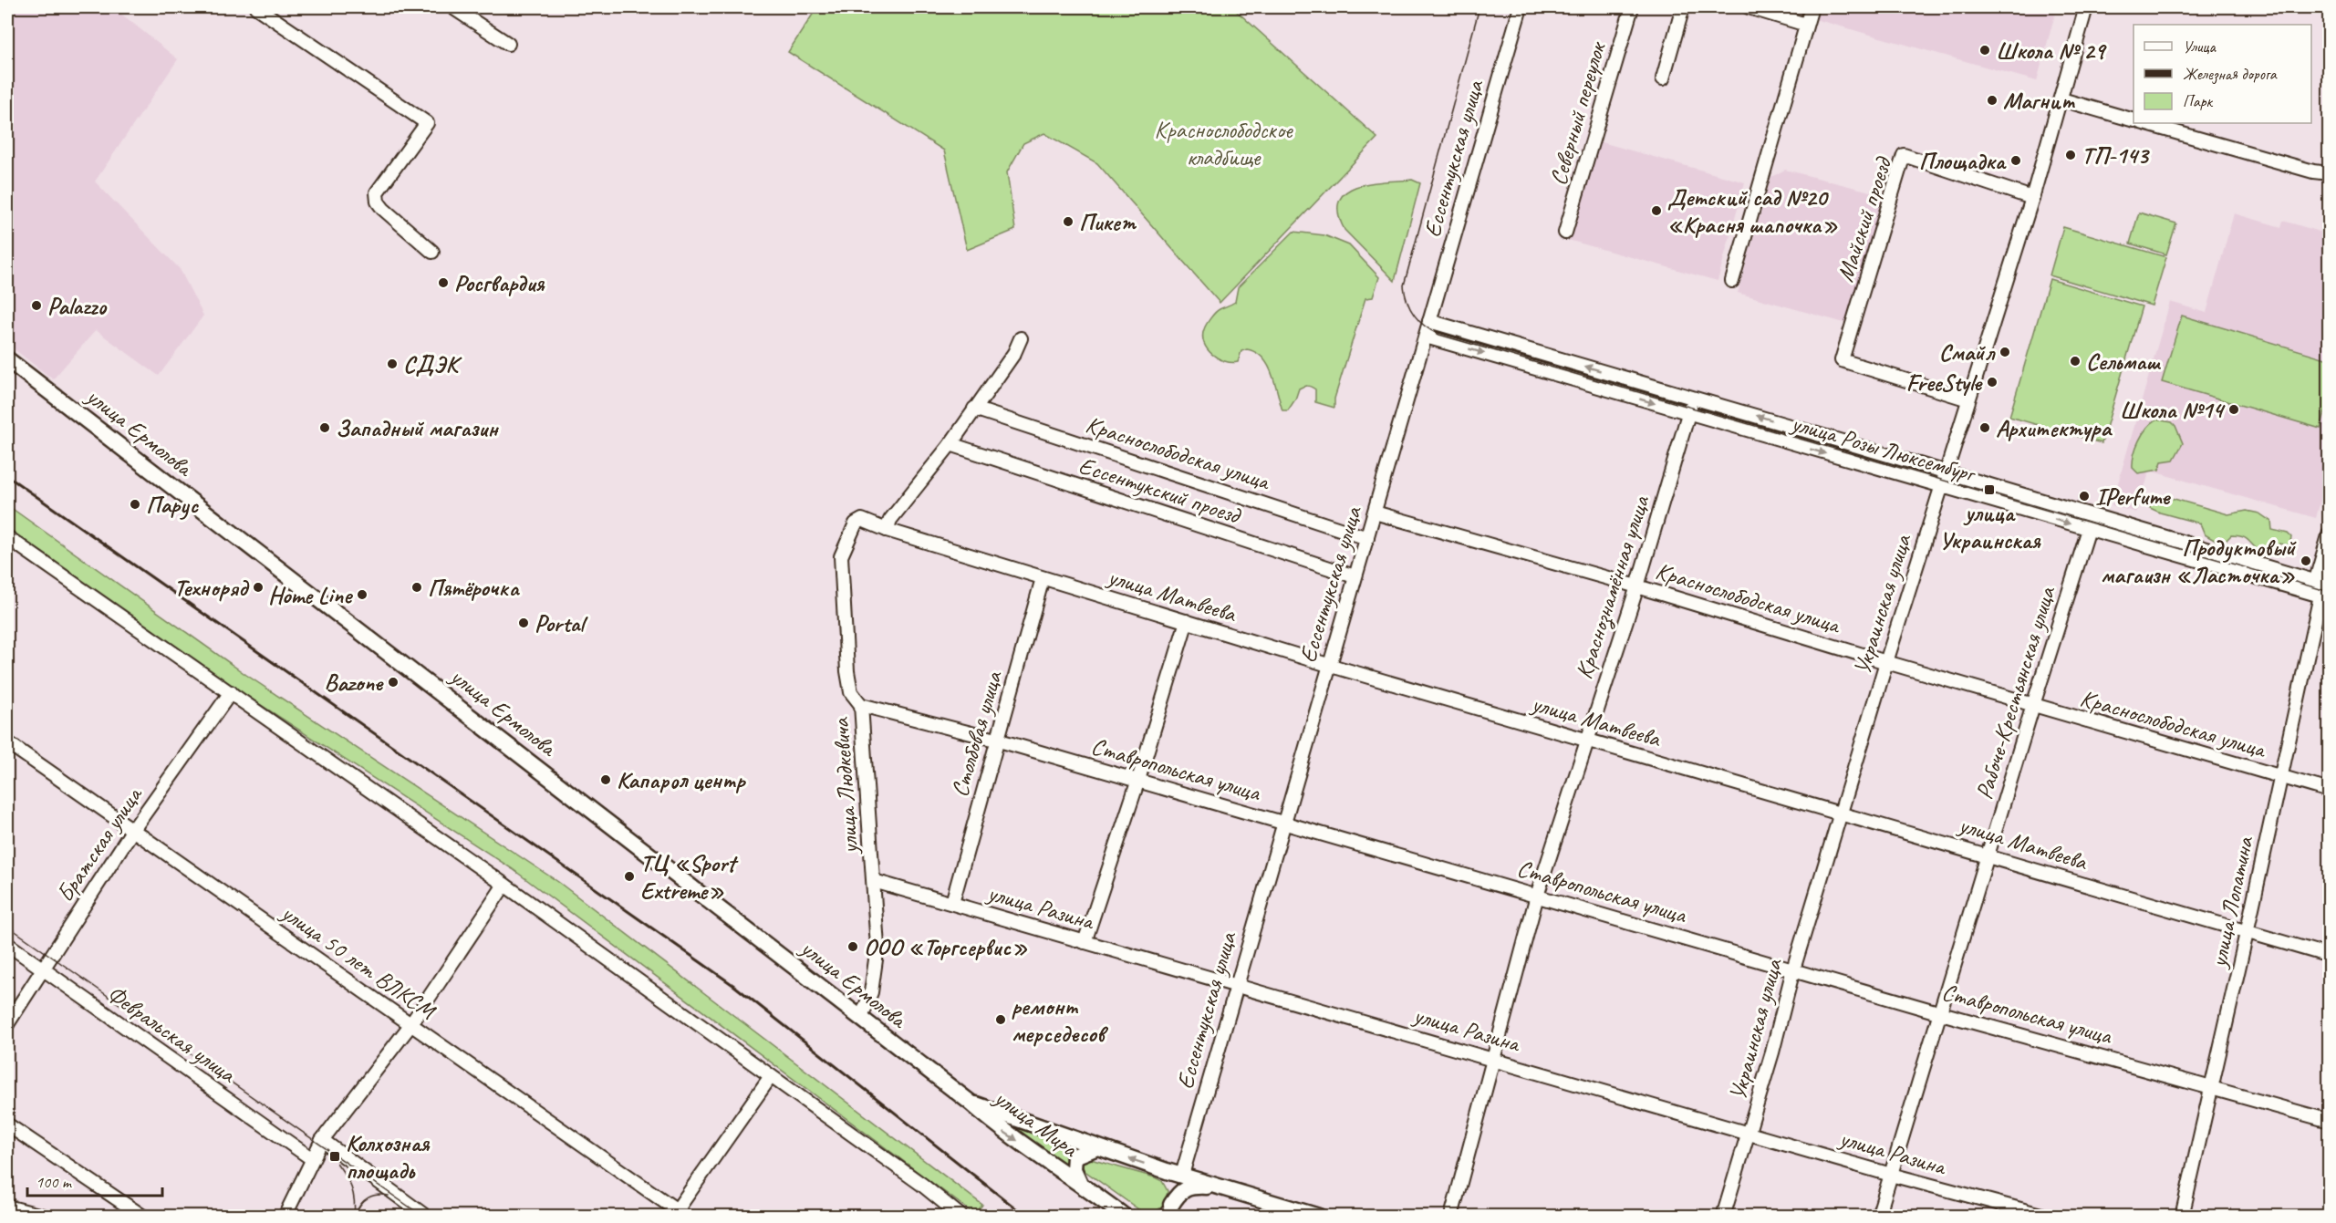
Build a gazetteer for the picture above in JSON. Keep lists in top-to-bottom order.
{
  "streets": {
    "main road": ["улица Ермолова", "улица Мира"],
    "street": [
      "Северный переулок",
      "Ессентукская улица",
      "Майский проезд",
      "улица Розы Люксембург",
      "Краснослободская улица",
      "Ессентукский проезд",
      "Краснознамённая улица",
      "улица Матвеева",
      "Украинская улица",
      "Рабоче-Крестьянская улица",
      "Столбовая улица",
      "Ставропольская улица",
      "улица Людкевича",
      "Братская улица",
      "улица Лопатина",
      "улица Разина",
      "улица 50 лет ВЛКСМ",
      "Февральская улица"
    ]
  },
  "crossings": [
    ["Ессентукская улица", "улица Розы Люксембург"],
    ["Ессентукская улица", "Краснослободская улица"],
    ["Ессентукская улица", "Ессентукский проезд"],
    ["Ессентукская улица", "улица Матвеева"],
    ["Ессентукская улица", "Ставропольская улица"],
    ["Ессентукская улица", "улица Разина"],
    ["Ессентукская улица", "улица Мира"],
    ["Майский проезд", "Украинская улица"],
    ["улица Ермолова", "улица Людкевича"],
    ["улица Ермолова", "улица Мира"],
    ["улица Розы Люксембург", "Краснознамённая улица"],
    ["улица Розы Люксембург", "Украинская улица"],
    ["улица Розы Люксембург", "Рабоче-Крестьянская улица"],
    ["улица Розы Люксембург", "улица Лопатина"],
    ["Краснослободская улица", "Краснознамённая улица"],
    ["Краснослободская улица", "Украинская улица"],
    ["Краснослободская улица", "Рабоче-Крестьянская улица"],
    ["Краснослободская улица", "улица Лопатина"],
    ["Краснознамённая улица", "улица Матвеева"],
    ["Краснознамённая улица", "Ставропольская улица"],
    ["Краснознамённая улица", "улица Разина"],
    ["улица Матвеева", "Украинская улица"],
    ["улица Матвеева", "Рабоче-Крестьянская улица"],
    ["улица Матвеева", "Столбовая улица"],
    ["улица Матвеева", "улица Людкевича"],
    ["улица Матвеева", "улица Лопатина"],
    ["Украинская улица", "Ставропольская улица"],
    ["Украинская улица", "улица Разина"],
    ["Рабоче-Крестьянская улица", "Ставропольская улица"],
    ["Рабоче-Крестьянская улица", "улица Разина"],
    ["Столбовая улица", "Ставропольская улица"],
    ["Столбовая улица", "улица Разина"],
    ["Ставропольская улица", "улица Людкевича"],
    ["Ставропольская улица", "улица Лопатина"],
    ["улица Людкевича", "улица Разина"],
    ["Братская улица", "улица 50 лет ВЛКСМ"],
    ["Братская улица", "Февральская улица"]
  ],
  "parks": ["Краснослободское кладбище"],
  "places": {
    "other": [
      "Школа № 29",
      "Магнит",
      "ТП-143",
      "Площадка",
      "Детский сад №20 «Красня шапочка»",
      "Пикет",
      "Росгвардия",
      "Palazzo",
      "Смайл",
      "Сельмаш",
      "СДЭК",
      "FreeStyle",
      "Школа №14",
      "Западный магазин",
      "Архитектура",
      "IPerfume",
      "Парус",
      "Продуктовый магаизн «Ласточка»",
      "Техноряд",
      "Пятёрочка",
      "Home Line",
      "Portal",
      "Bazone",
      "Капарол центр",
      "ТЦ «Sport Extreme»",
      "ООО «Торгсервис»",
      "ремонт мерседесов"
    ],
    "transit": ["улица Украинская", "Колхозная площадь"]
  },
  "legend": ["Улица", "Железная дорога", "Парк"],
  "scale_bar": "100 m"
}
